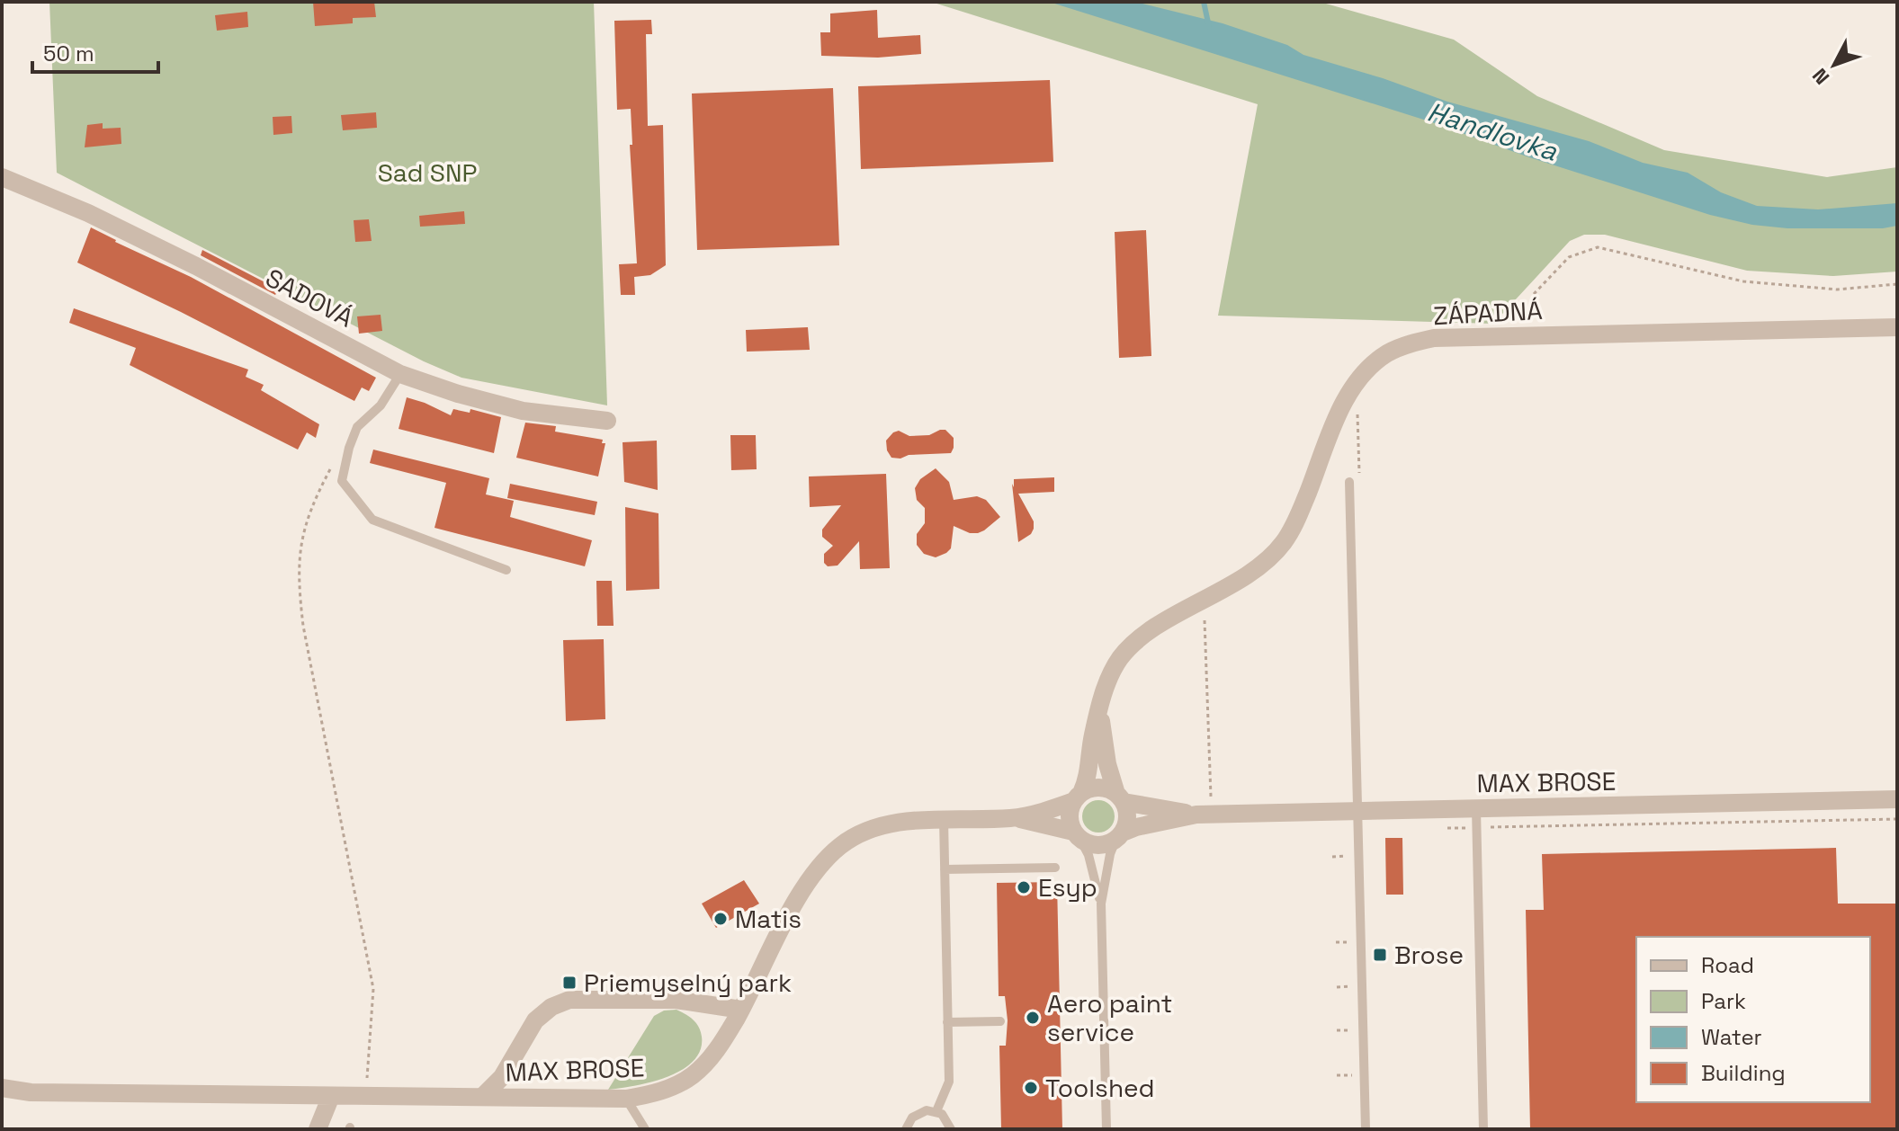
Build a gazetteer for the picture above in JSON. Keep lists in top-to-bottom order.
{
  "streets": {
    "street": ["SADOVÁ", "ZÁPADNÁ", "MAX BROSE"]
  },
  "crossings": [
    ["ZÁPADNÁ", "MAX BROSE"]
  ],
  "water": ["Handlovka"],
  "parks": ["Sad SNP"],
  "places": {
    "other": [
      "Esyp",
      "Matis",
      "Aero paint service",
      "Toolshed"
    ],
    "transit": ["Brose", "Priemyselný park"]
  },
  "legend": [
    "Road",
    "Park",
    "Water",
    "Building"
  ],
  "scale_bar": "50 m",
  "north": "bottom left"
}
